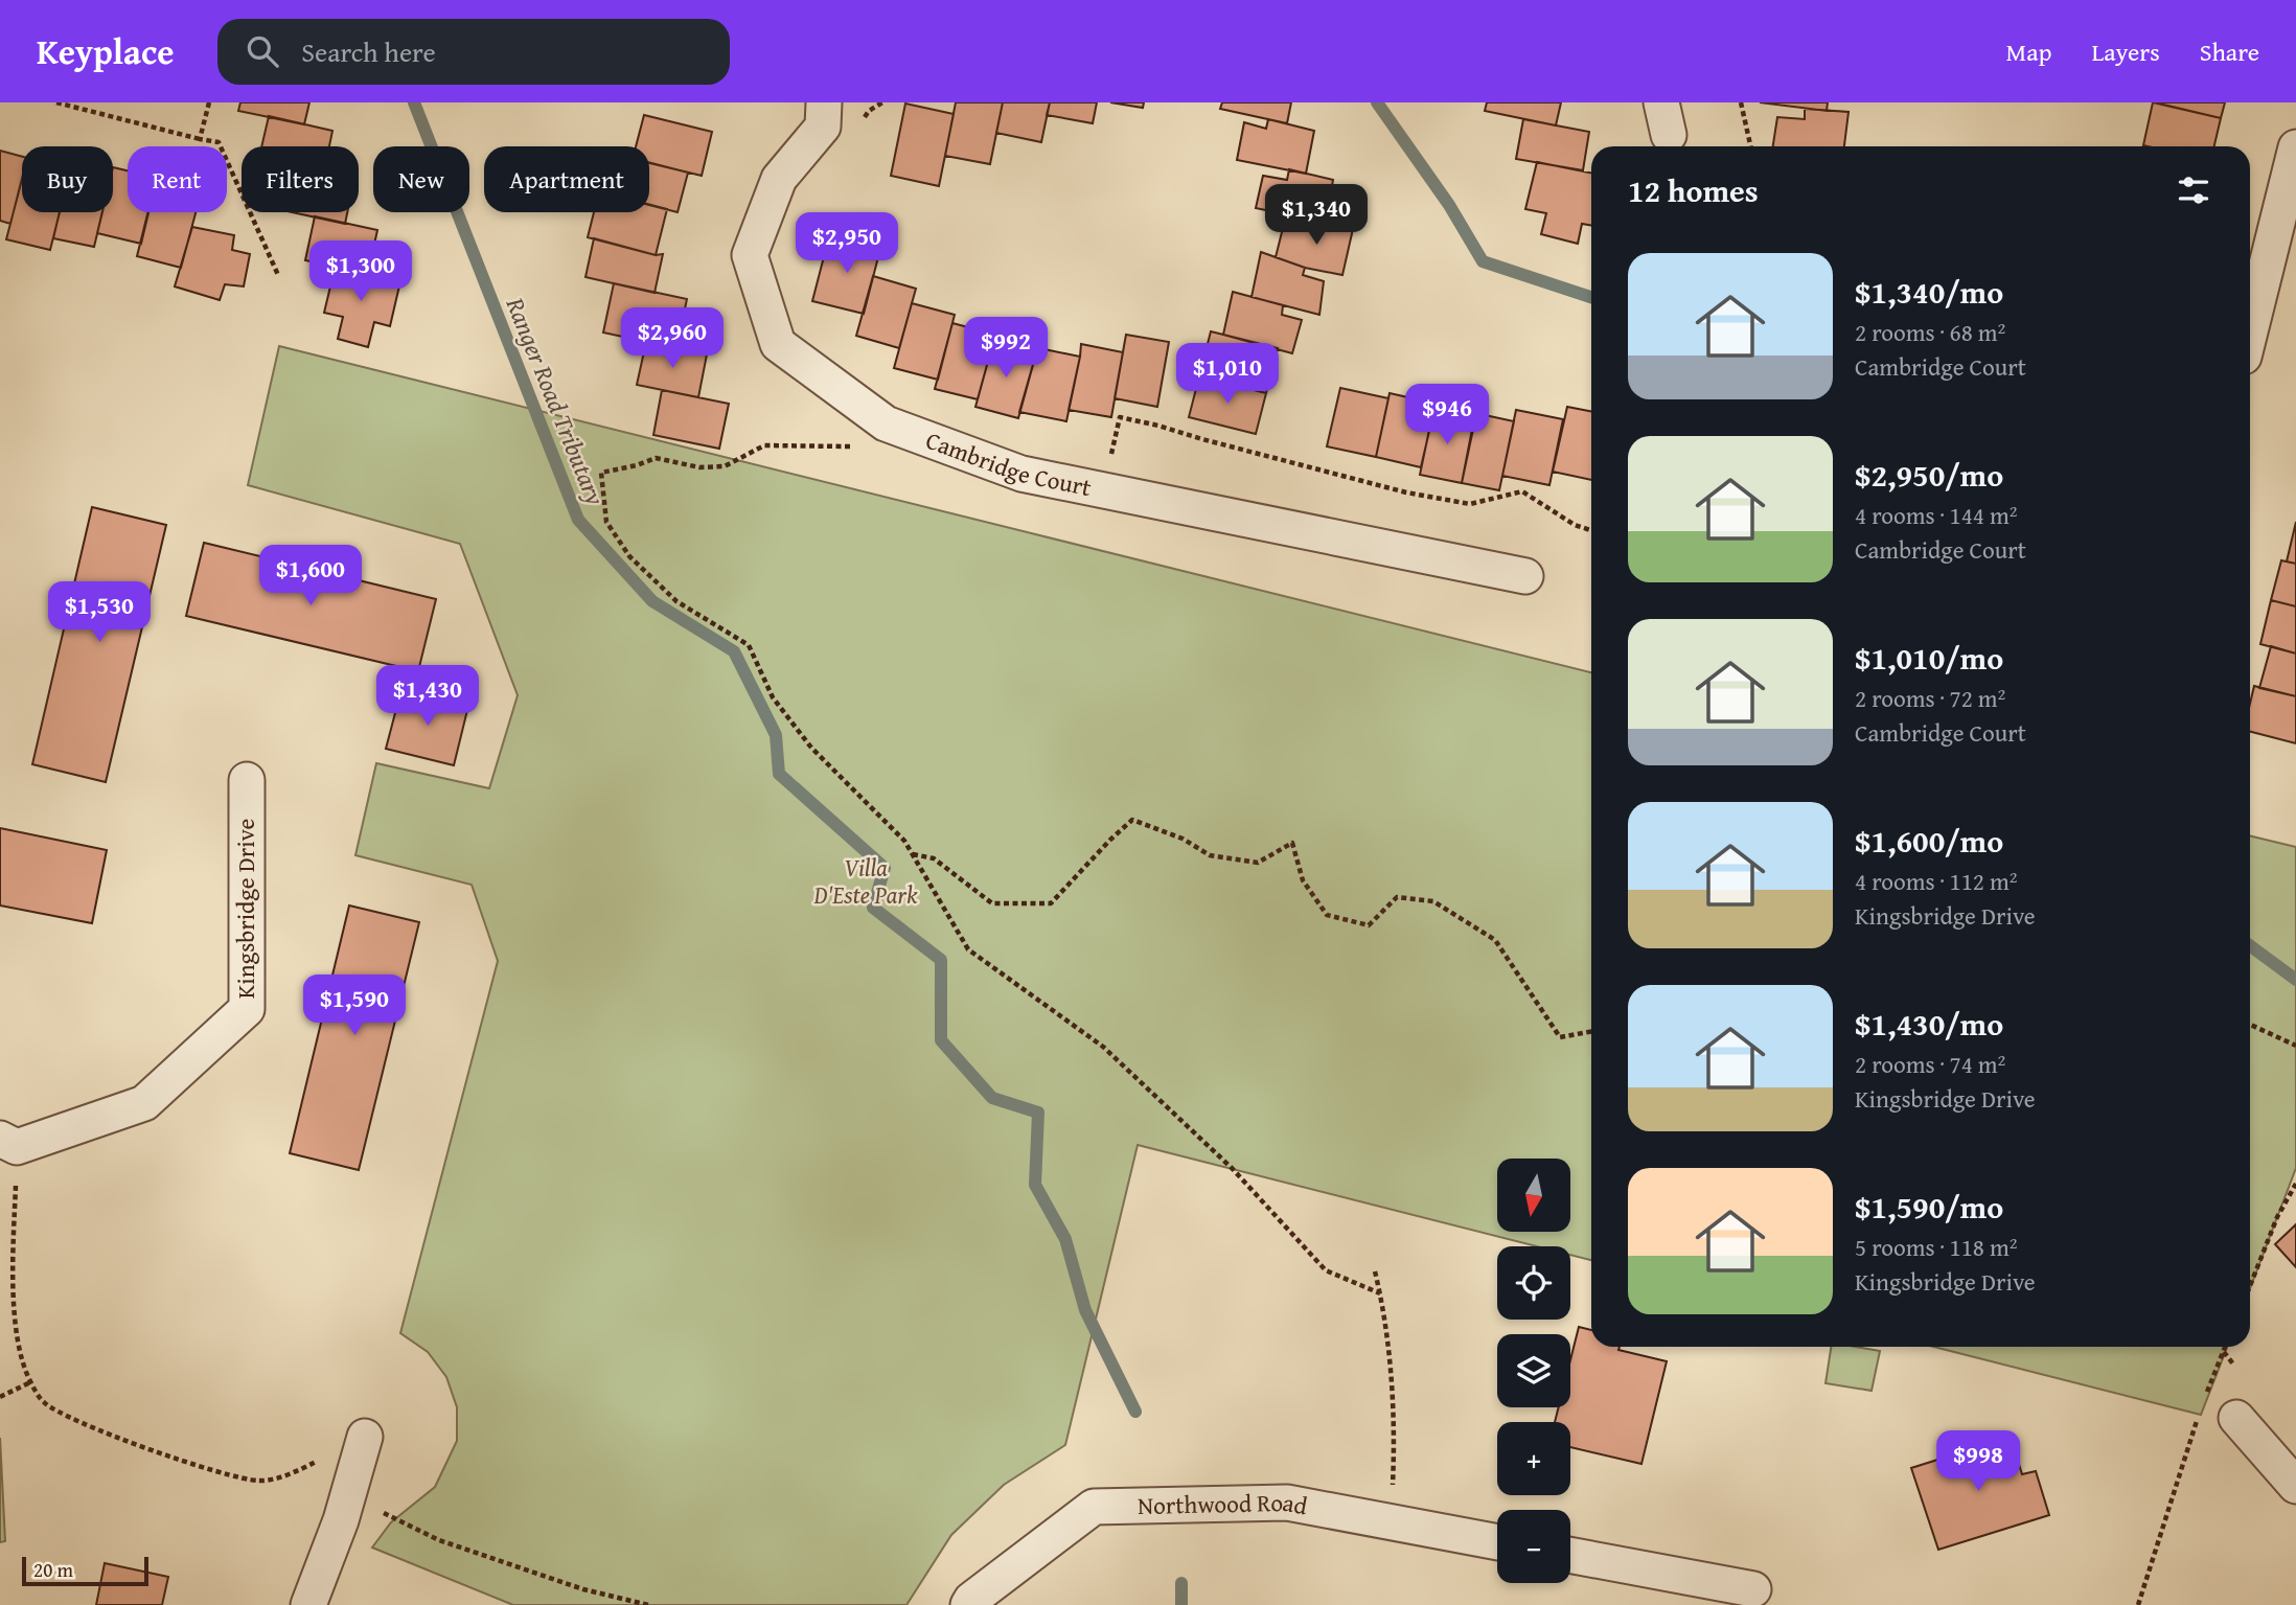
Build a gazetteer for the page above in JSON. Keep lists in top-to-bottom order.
{
  "streets": {
    "street": ["Cambridge Court", "Kingsbridge Drive", "Northwood Road"]
  },
  "water": ["Ranger Road Tributary"],
  "parks": ["Villa D'Este Park"],
  "scale_bar": "20 m",
  "north": "bottom",
  "page": {
    "header": "Keyplace",
    "search": "Search here",
    "nav": ["Map", "Layers", "Share"],
    "chip": [
      "Buy",
      "Rent",
      "Filters",
      "New",
      "Apartment"
    ],
    "heading": "12 homes",
    "price": [
      "$1,340",
      "$2,950",
      "$1,300",
      "$2,960",
      "$992",
      "$1,010",
      "$946",
      "$1,600",
      "$1,530",
      "$1,430",
      "$1,590",
      "$998"
    ],
    "list": [
      {
        "name": "$1,340/mo",
        "note": "2 rooms · 68 m² · Cambridge Court"
      },
      {
        "name": "$2,950/mo",
        "note": "4 rooms · 144 m² · Cambridge Court"
      },
      {
        "name": "$1,010/mo",
        "note": "2 rooms · 72 m² · Cambridge Court"
      },
      {
        "name": "$1,600/mo",
        "note": "4 rooms · 112 m² · Kingsbridge Drive"
      },
      {
        "name": "$1,430/mo",
        "note": "2 rooms · 74 m² · Kingsbridge Drive"
      },
      {
        "name": "$1,590/mo",
        "note": "5 rooms · 118 m² · Kingsbridge Drive"
      }
    ],
    "map_buttons": ["+", "−"],
    "scale": "20 m"
  }
}
